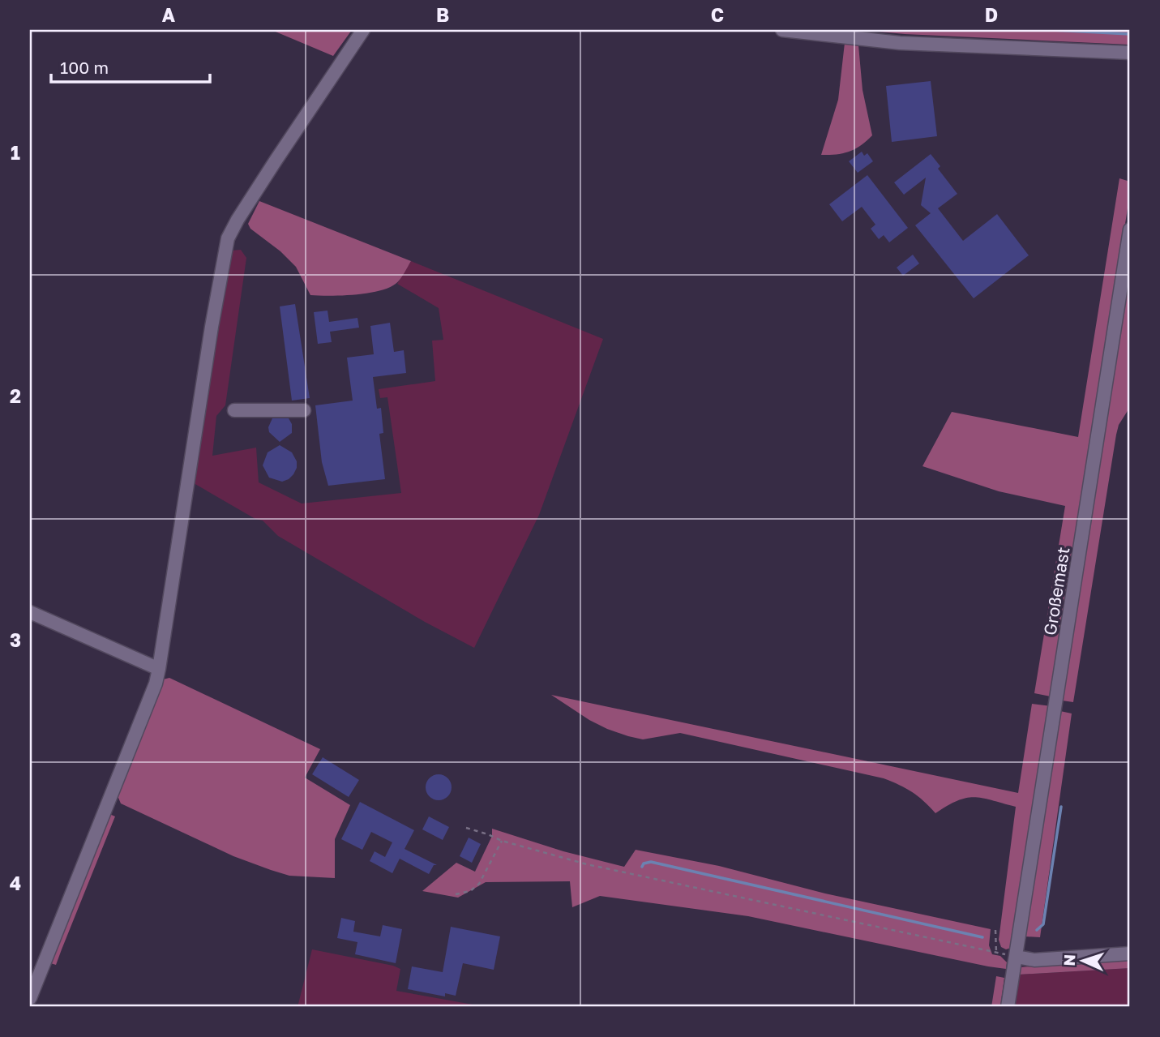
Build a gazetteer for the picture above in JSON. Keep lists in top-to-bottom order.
{
  "streets": {
    "street": ["Großemast"]
  },
  "scale_bar": "100 m",
  "north": "left",
  "grid": {
    "columns": [
      "A",
      "B",
      "C",
      "D"
    ],
    "rows": [
      "1",
      "2",
      "3",
      "4"
    ]
  }
}
